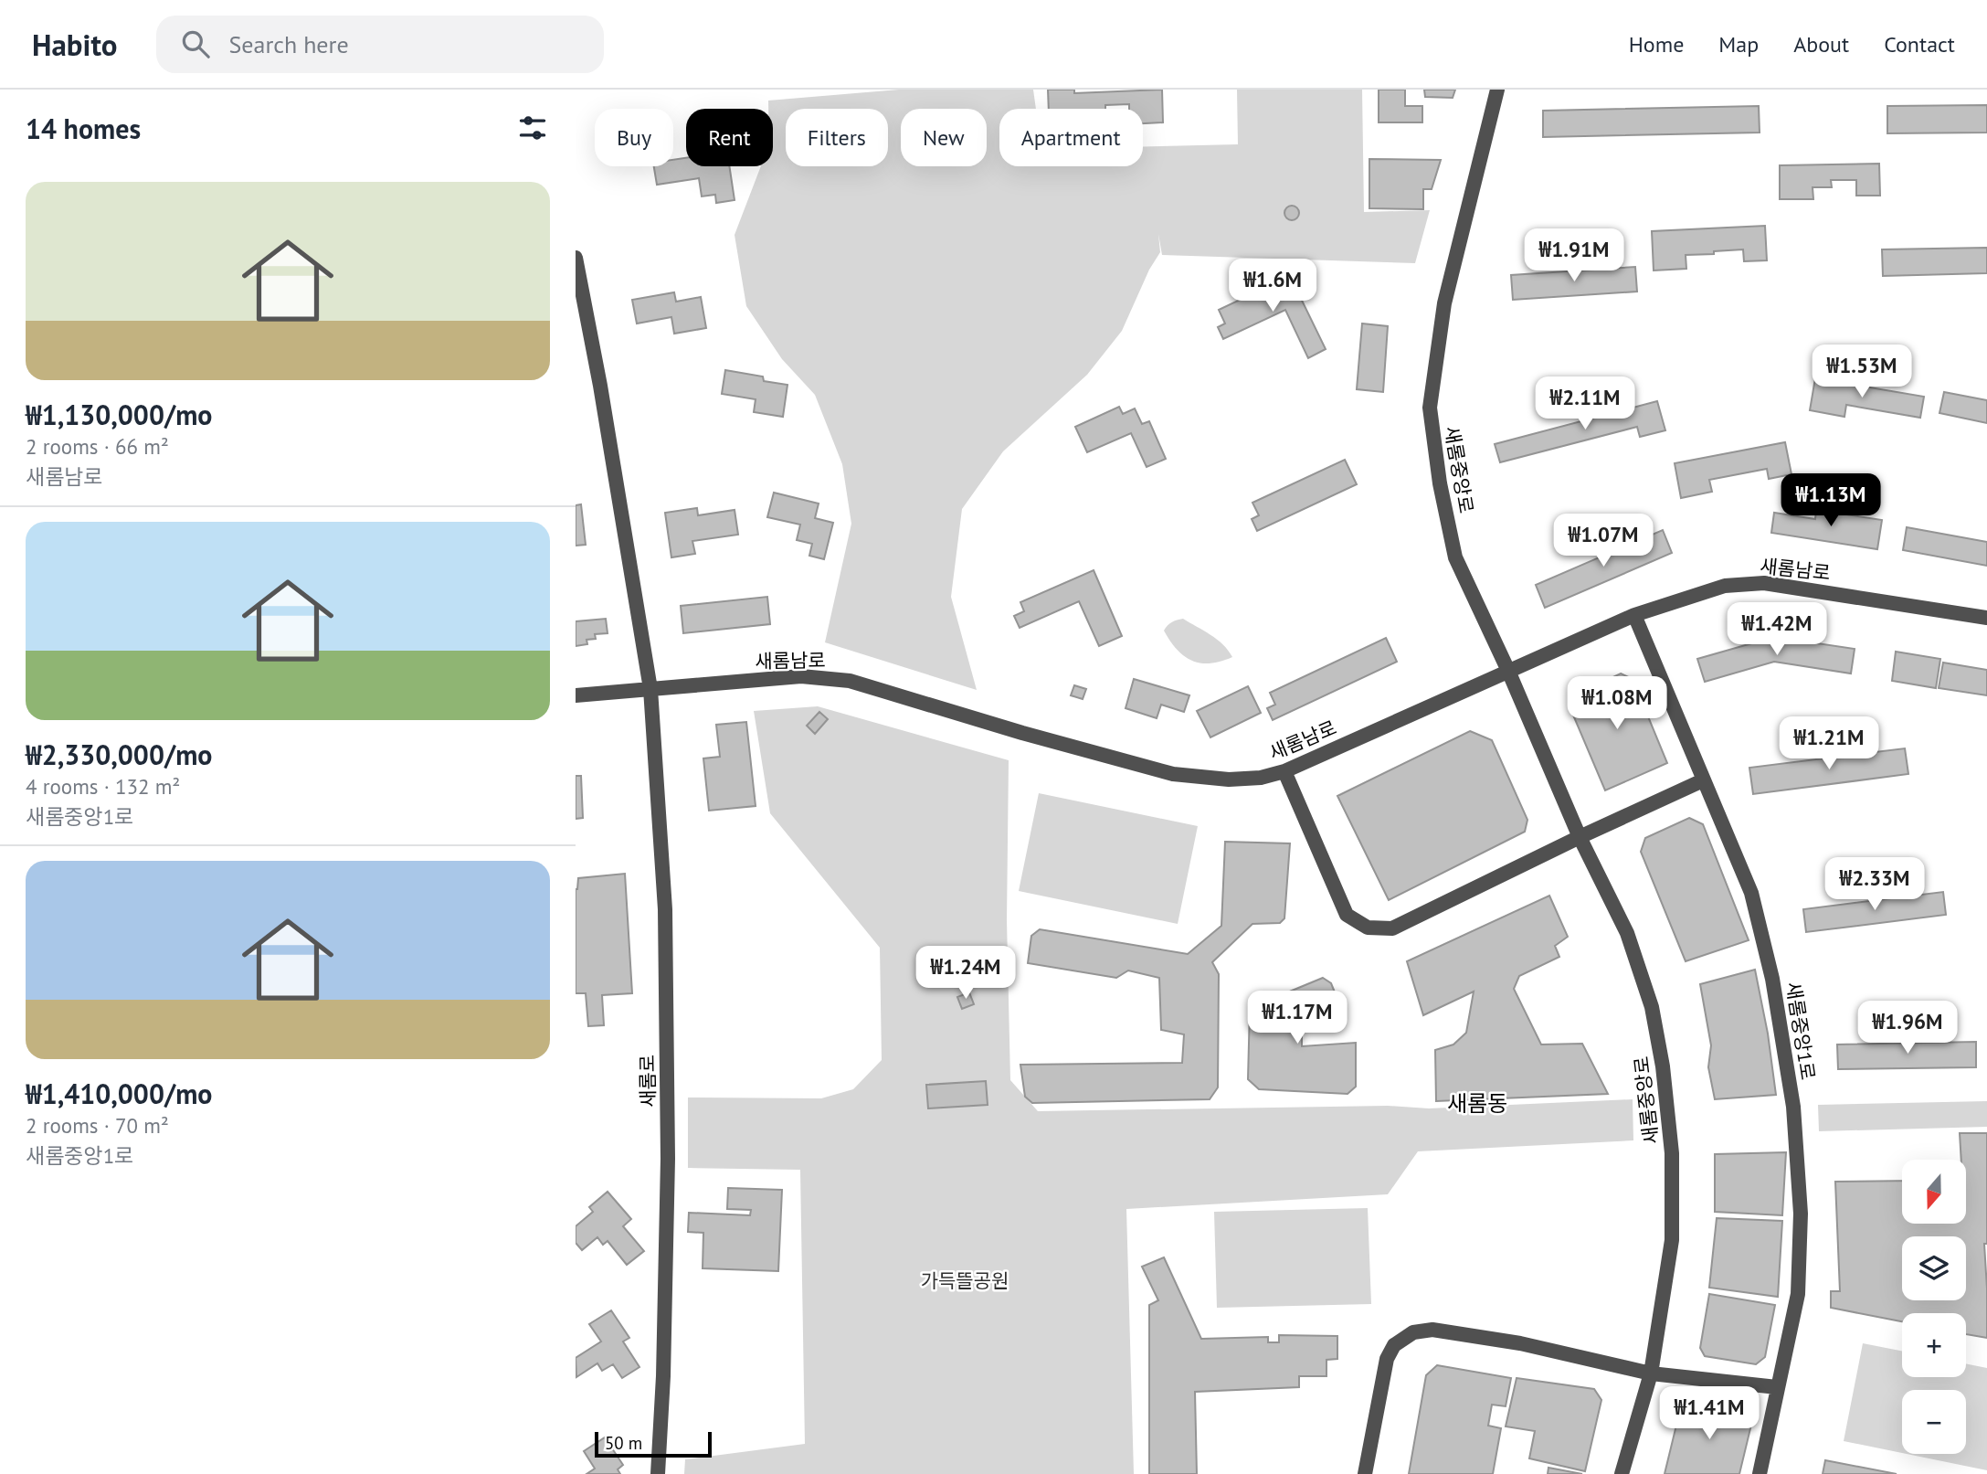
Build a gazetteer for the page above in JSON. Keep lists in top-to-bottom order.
{
  "streets": {
    "street": [
      "새롬중앙로",
      "새롬남로",
      "새롬중앙1로",
      "새롬로"
    ]
  },
  "crossings": [
    ["새롬중앙로", "새롬남로"],
    ["새롬남로", "새롬중앙1로"],
    ["새롬남로", "새롬로"]
  ],
  "districts": ["새롬동"],
  "parks": ["가득뜰공원"],
  "scale_bar": "50 m",
  "north": "bottom",
  "page": {
    "header": "Habito",
    "search": "Search here",
    "nav": [
      "Home",
      "Map",
      "About",
      "Contact"
    ],
    "heading": "14 homes",
    "chip": [
      "Buy",
      "Rent",
      "Filters",
      "New",
      "Apartment"
    ],
    "list": [
      {
        "name": "₩1,130,000/mo",
        "note": "2 rooms · 66 m² · 새롬남로"
      },
      {
        "name": "₩2,330,000/mo",
        "note": "4 rooms · 132 m² · 새롬중앙1로"
      },
      {
        "name": "₩1,410,000/mo",
        "note": "2 rooms · 70 m² · 새롬중앙1로"
      }
    ],
    "price": [
      "₩1.91M",
      "₩1.6M",
      "₩1.53M",
      "₩2.11M",
      "₩1.13M",
      "₩1.07M",
      "₩1.42M",
      "₩1.08M",
      "₩1.21M",
      "₩2.33M",
      "₩1.24M",
      "₩1.17M",
      "₩1.96M",
      "₩1.41M"
    ],
    "map_buttons": ["+", "−"],
    "scale": "50 m"
  }
}
